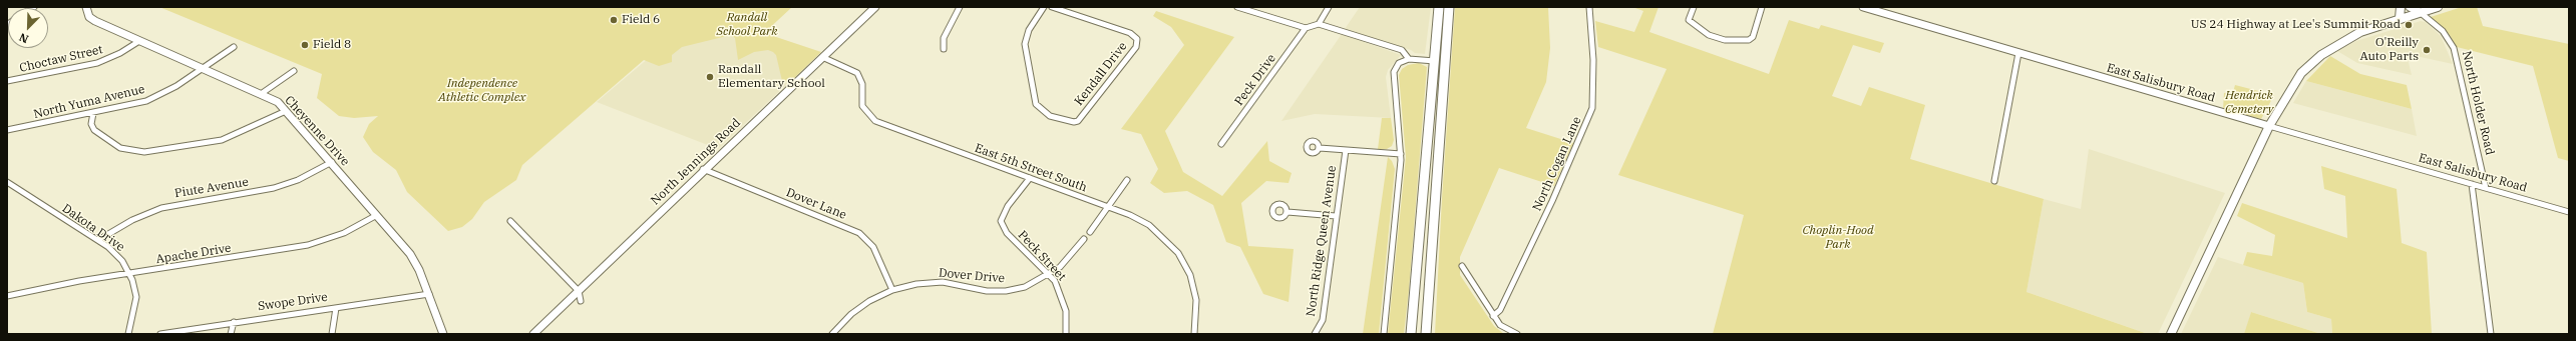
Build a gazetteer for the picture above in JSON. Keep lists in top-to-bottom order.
{
  "streets": {
    "street": [
      "Choctaw Street",
      "Kendall Drive",
      "Peck Drive",
      "East Salisbury Road",
      "North Yuma Avenue",
      "North Holder Road",
      "Cheyenne Drive",
      "North Jennings Road",
      "North Cogan Lane",
      "East 5th Street South",
      "Piute Avenue",
      "Dover Lane",
      "Dakota Drive",
      "North Ridge Queen Avenue",
      "Apache Drive",
      "Peck Street",
      "Dover Drive",
      "Swope Drive"
    ]
  },
  "crossings": [
    ["Choctaw Street", "Cheyenne Drive"],
    ["East Salisbury Road", "North Holder Road"],
    ["North Yuma Avenue", "Cheyenne Drive"],
    ["Cheyenne Drive", "Piute Avenue"],
    ["Cheyenne Drive", "Apache Drive"],
    ["Cheyenne Drive", "Swope Drive"],
    ["North Jennings Road", "East 5th Street South"],
    ["North Jennings Road", "Dover Lane"],
    ["East 5th Street South", "Peck Street"],
    ["Piute Avenue", "Dakota Drive"],
    ["Dover Lane", "Dover Drive"],
    ["Dakota Drive", "Apache Drive"],
    ["Peck Street", "Dover Drive"]
  ],
  "parks": [
    "Randall School Park",
    "Independence Athletic Complex",
    "Hendrick Cemetery",
    "Choplin-Hood Park"
  ],
  "places": [
    "Field 6",
    "US 24 Highway at Lee's Summit Road",
    "Field 8",
    "O'Reilly Auto Parts",
    "Randall Elementary School"
  ],
  "north": "bottom left"
}
